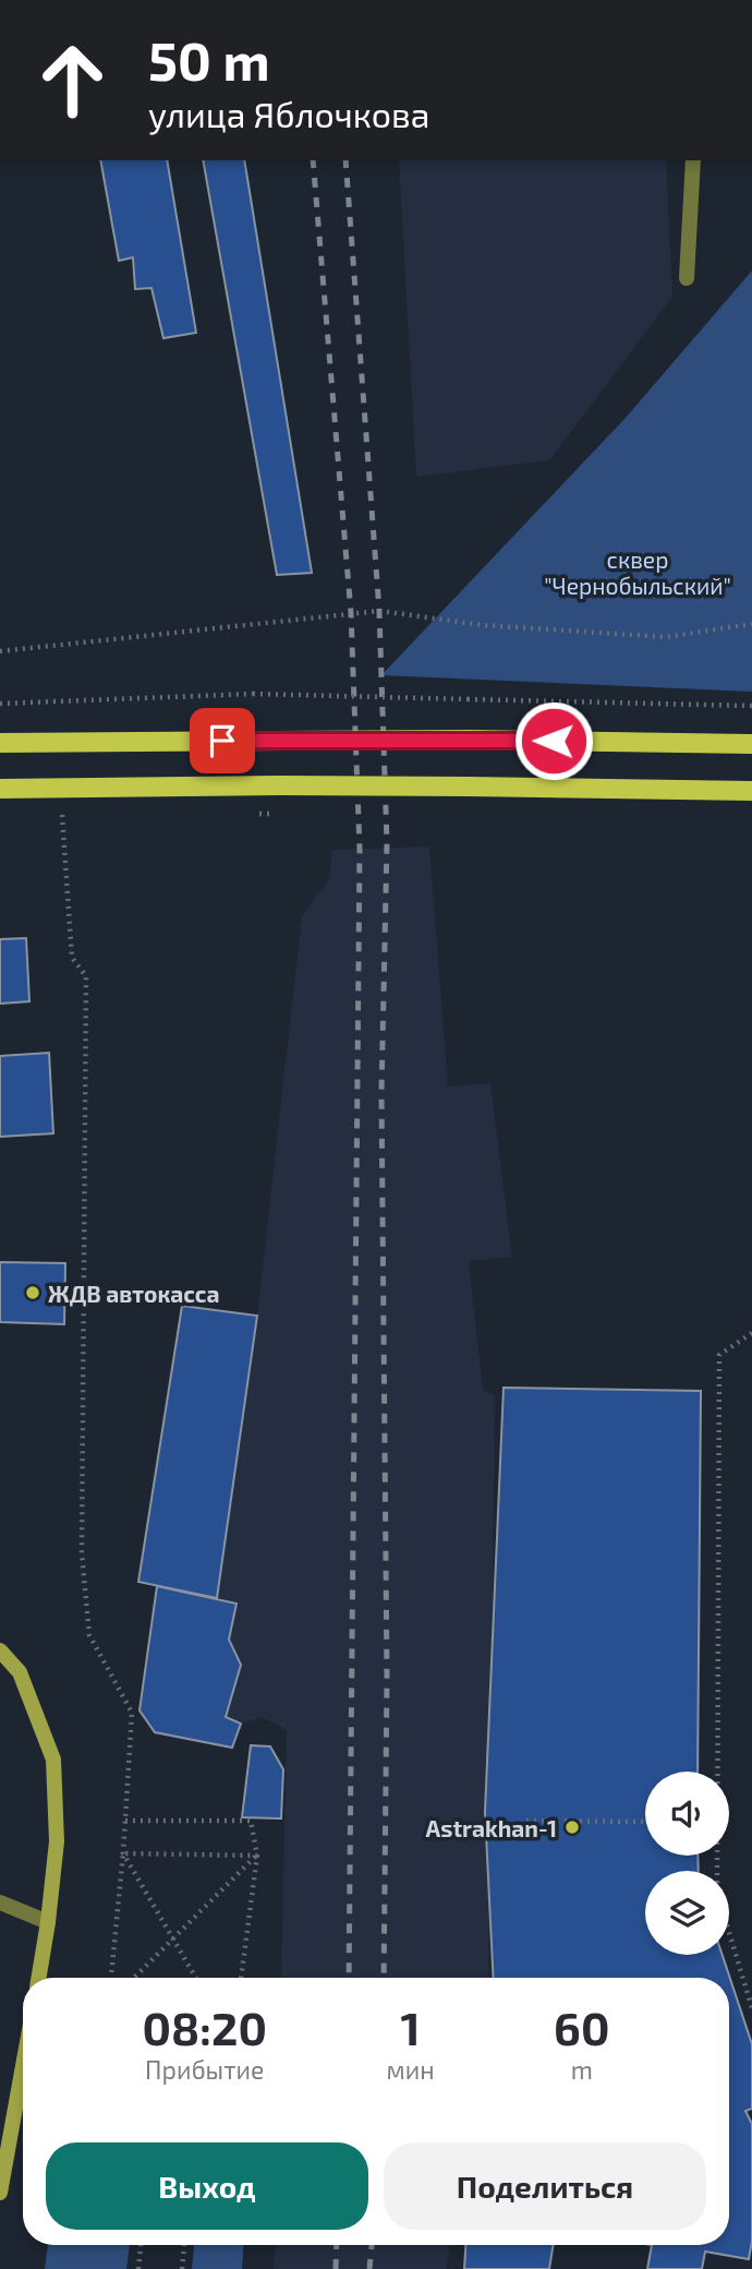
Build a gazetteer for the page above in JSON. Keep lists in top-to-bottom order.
{
  "parks": ["сквер \"Чернобыльский\""],
  "places": ["ЖДВ автокасса", "Astrakhan-1"],
  "page": {
    "turn": ["50 m", "улица Яблочкова"],
    "eta": [
      "08:20",
      "Прибытие",
      "1",
      "мин",
      "60",
      "m"
    ],
    "buttons": ["Выход", "Поделиться"]
  }
}
